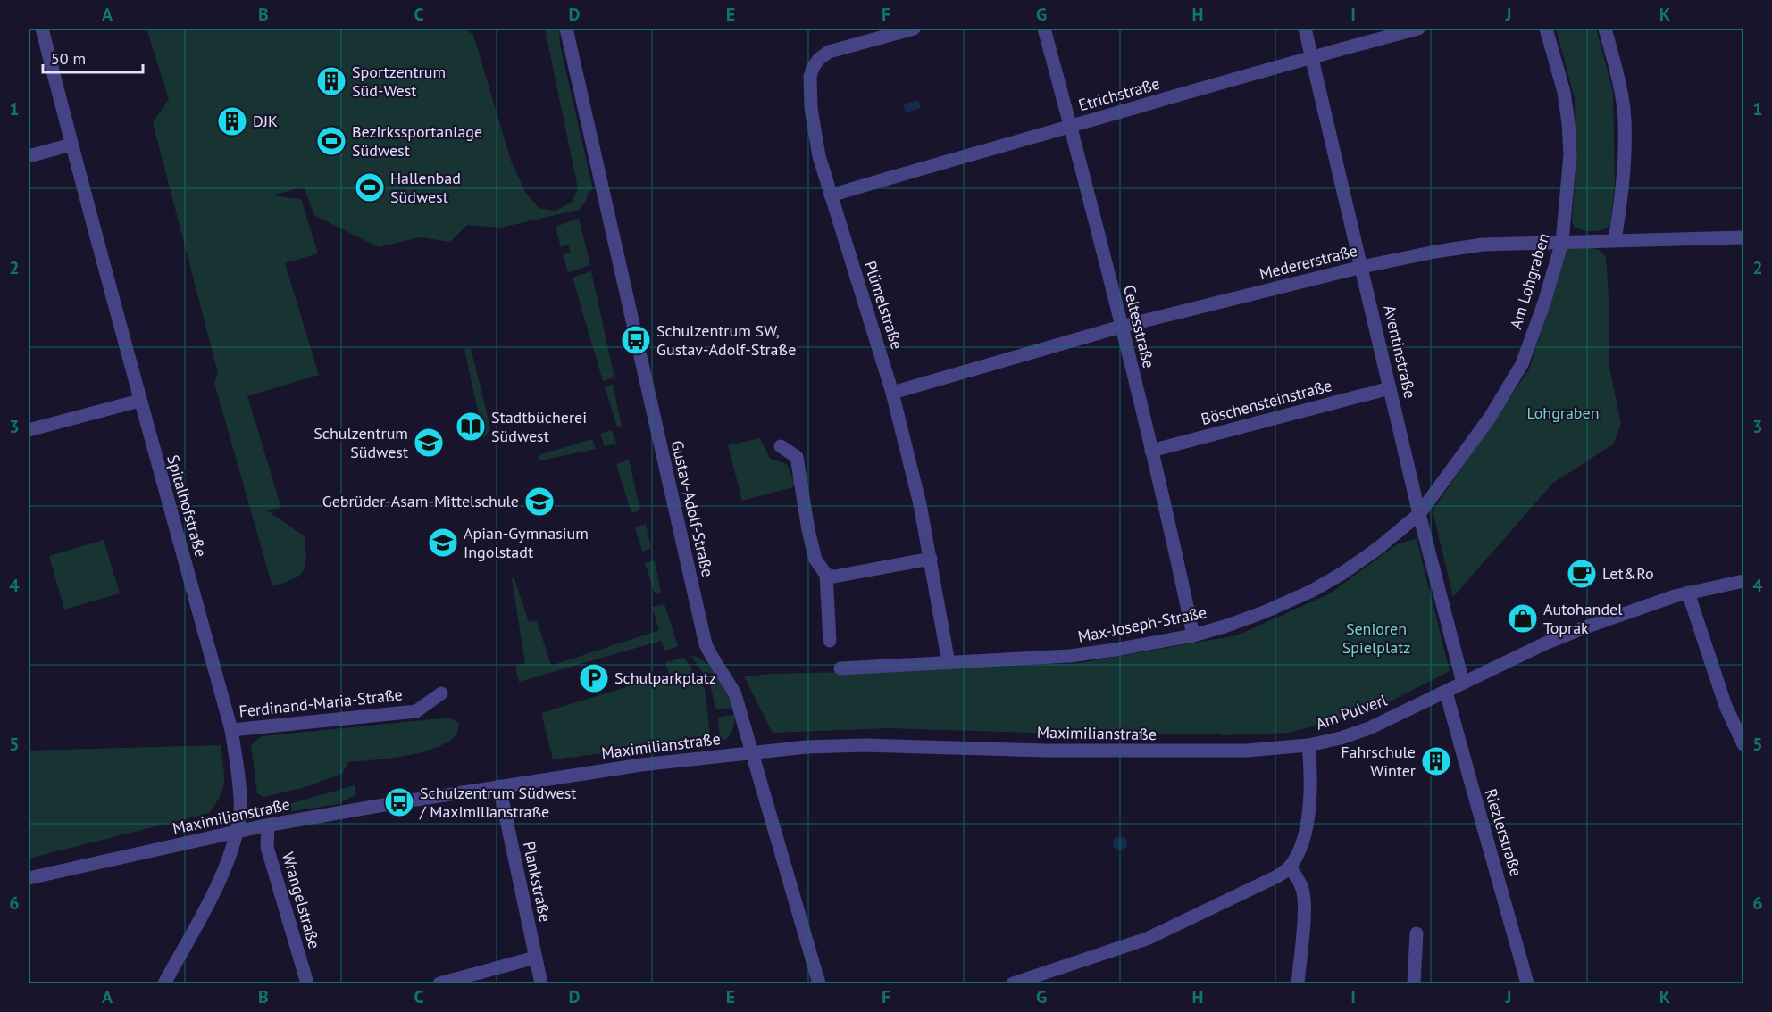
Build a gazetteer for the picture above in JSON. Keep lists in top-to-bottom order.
{
  "streets": {
    "street": [
      "Etrichstraße",
      "Medererstraße",
      "Am Lohgraben",
      "Plümelstraße",
      "Celtesstraße",
      "Aventinstraße",
      "Böschensteinstraße",
      "Spitalhofstraße",
      "Gustav-Adolf-Straße",
      "Max-Joseph-Straße",
      "Ferdinand-Maria-Straße",
      "Am Pulverl",
      "Maximilianstraße",
      "Riezlerstraße",
      "Plankstraße",
      "Wrangelstraße"
    ]
  },
  "crossings": [
    ["Etrichstraße", "Plümelstraße"],
    ["Etrichstraße", "Celtesstraße"],
    ["Etrichstraße", "Aventinstraße"],
    ["Medererstraße", "Am Lohgraben"],
    ["Medererstraße", "Plümelstraße"],
    ["Medererstraße", "Celtesstraße"],
    ["Medererstraße", "Aventinstraße"],
    ["Am Lohgraben", "Aventinstraße"],
    ["Am Lohgraben", "Max-Joseph-Straße"],
    ["Plümelstraße", "Max-Joseph-Straße"],
    ["Celtesstraße", "Böschensteinstraße"],
    ["Celtesstraße", "Max-Joseph-Straße"],
    ["Aventinstraße", "Böschensteinstraße"],
    ["Aventinstraße", "Max-Joseph-Straße"],
    ["Aventinstraße", "Am Pulverl"],
    ["Spitalhofstraße", "Ferdinand-Maria-Straße"],
    ["Spitalhofstraße", "Maximilianstraße"],
    ["Gustav-Adolf-Straße", "Maximilianstraße"],
    ["Am Pulverl", "Maximilianstraße"],
    ["Am Pulverl", "Riezlerstraße"],
    ["Maximilianstraße", "Plankstraße"],
    ["Maximilianstraße", "Wrangelstraße"]
  ],
  "parks": ["Lohgraben", "Senioren Spielplatz"],
  "places": {
    "building": ["Sportzentrum Süd-West", "DJK", "Fahrschule Winter"],
    "sports": ["Bezirkssportanlage Südwest", "Hallenbad Südwest"],
    "bus stop": ["Schulzentrum SW, Gustav-Adolf-Straße", "Schulzentrum Südwest / Maximilianstraße"],
    "library": ["Stadtbücherei Südwest"],
    "school or university": ["Schulzentrum Südwest", "Gebrüder-Asam-Mittelschule", "Apian-Gymnasium Ingolstadt"],
    "cafe": ["Let&Ro"],
    "shop": ["Autohandel Toprak"],
    "parking": ["Schulparkplatz"]
  },
  "scale_bar": "50 m",
  "grid": {
    "columns": [
      "A",
      "B",
      "C",
      "D",
      "E",
      "F",
      "G",
      "H",
      "I",
      "J",
      "K"
    ],
    "rows": [
      "1",
      "2",
      "3",
      "4",
      "5",
      "6"
    ]
  }
}
